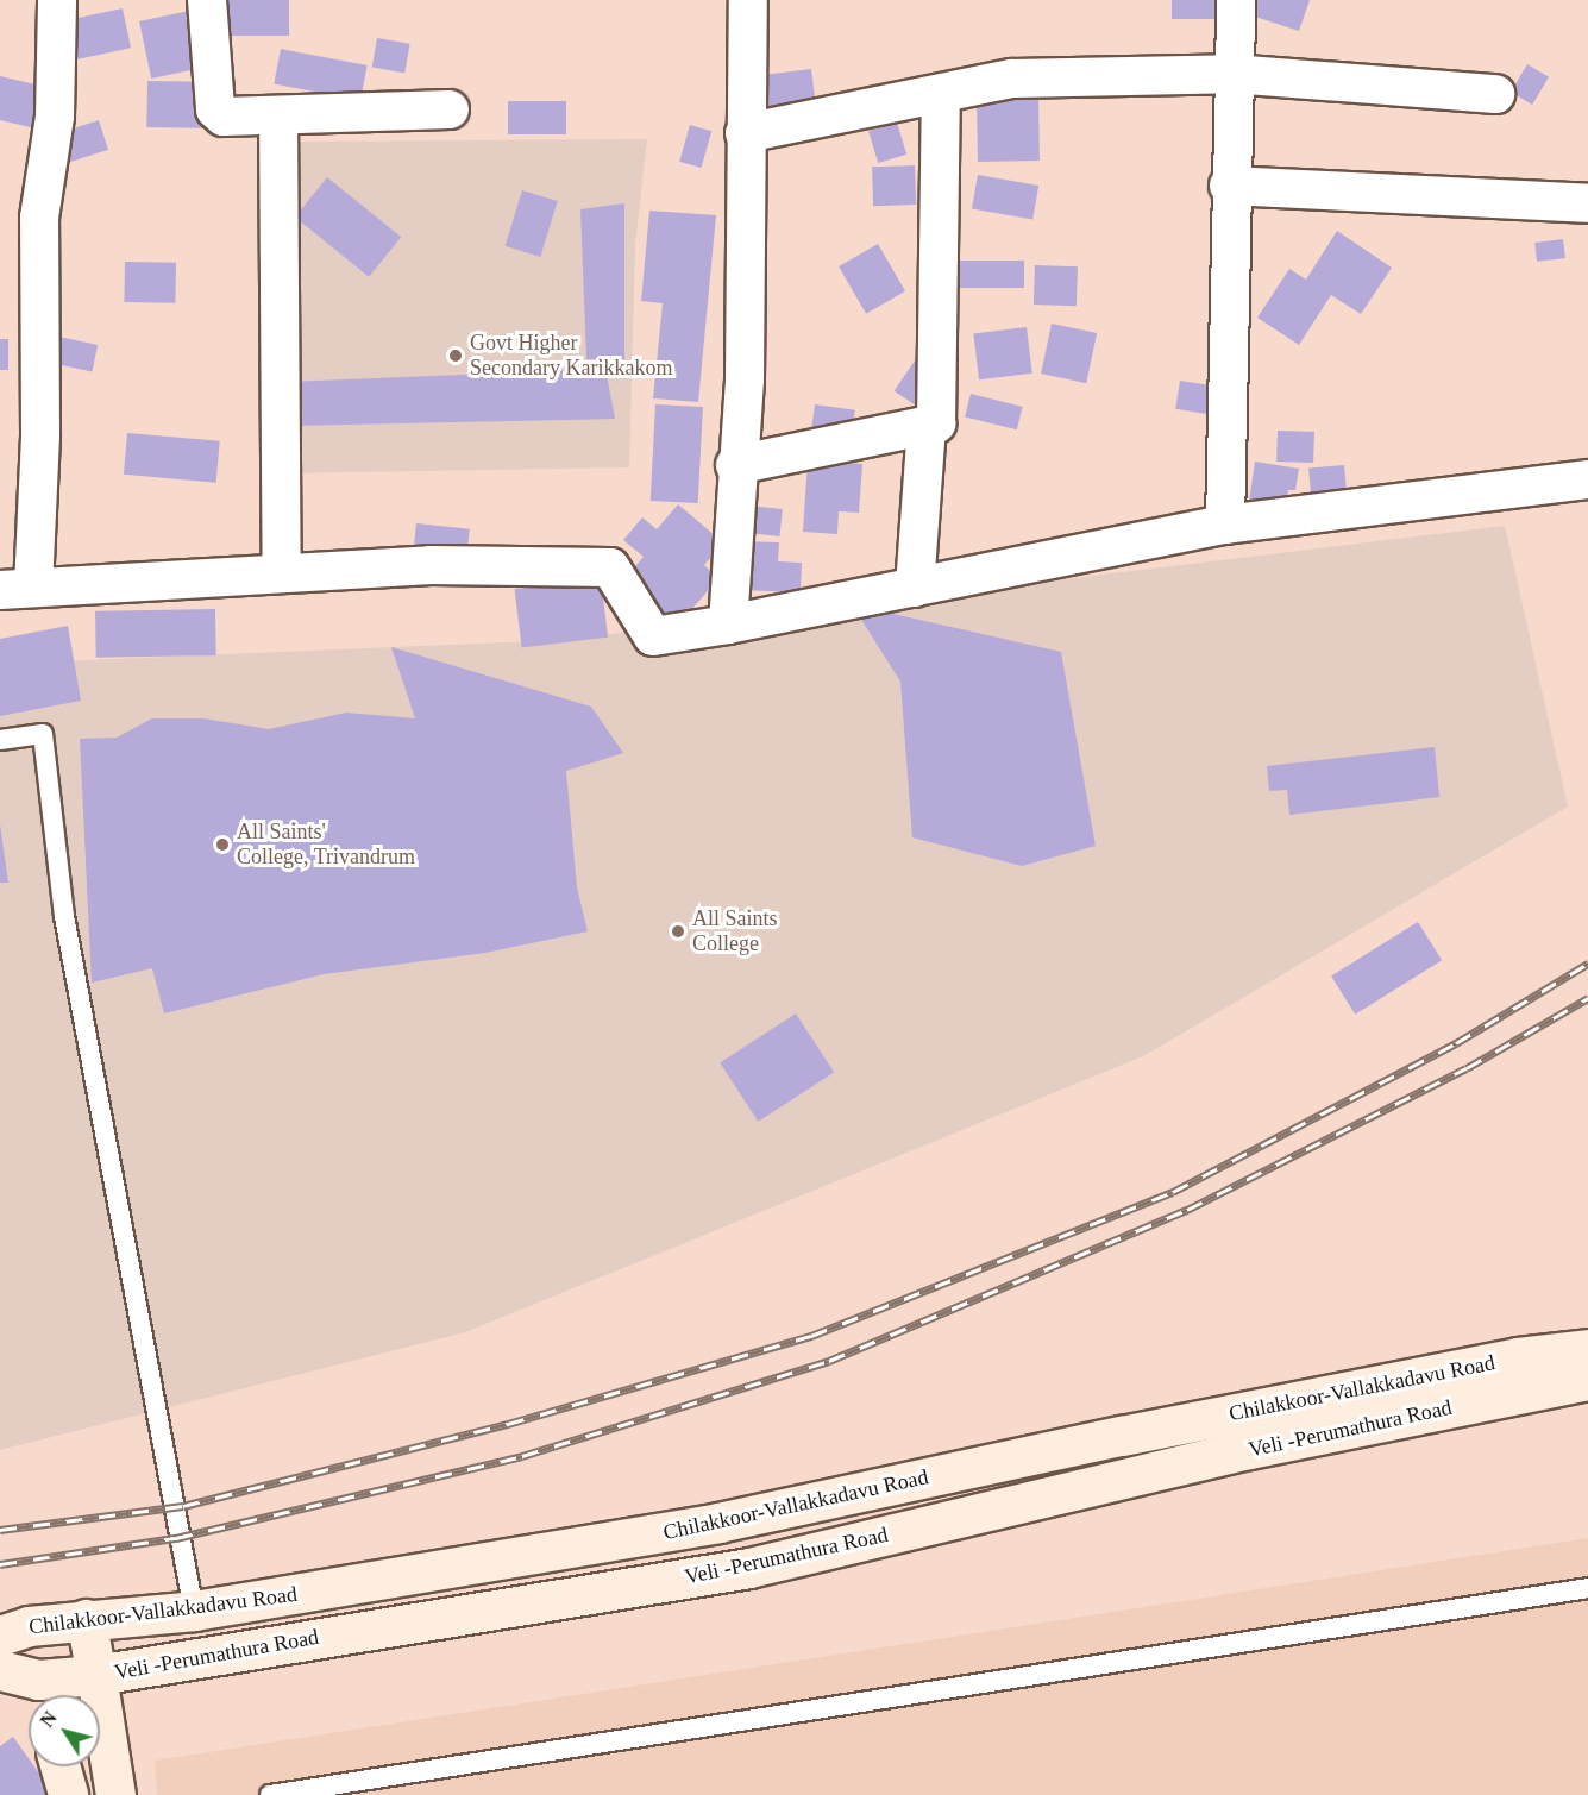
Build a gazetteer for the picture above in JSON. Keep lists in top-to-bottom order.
{
  "streets": {
    "main road": ["Chilakkoor-Vallakkadavu Road", "Veli -Perumathura Road"]
  },
  "places": ["Govt Higher Secondary Karikkakom", "All Saints' College, Trivandrum", "All Saints College"],
  "north": "top left"
}
